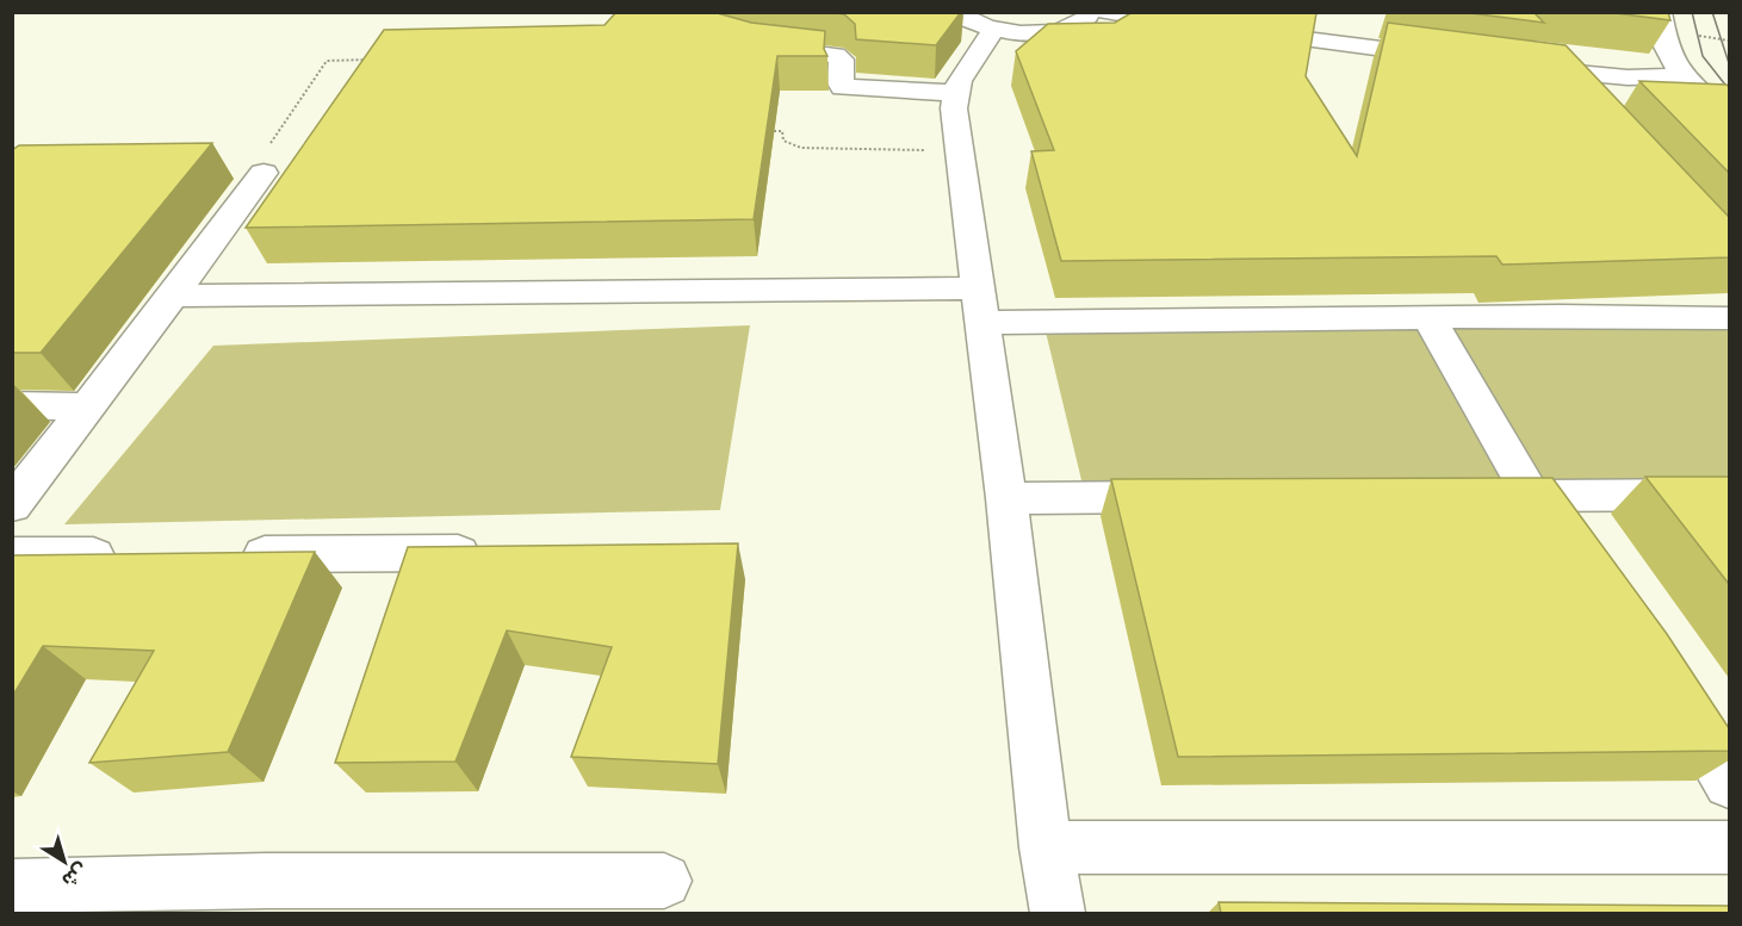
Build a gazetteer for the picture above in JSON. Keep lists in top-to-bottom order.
{
  "north": "bottom right"
}
